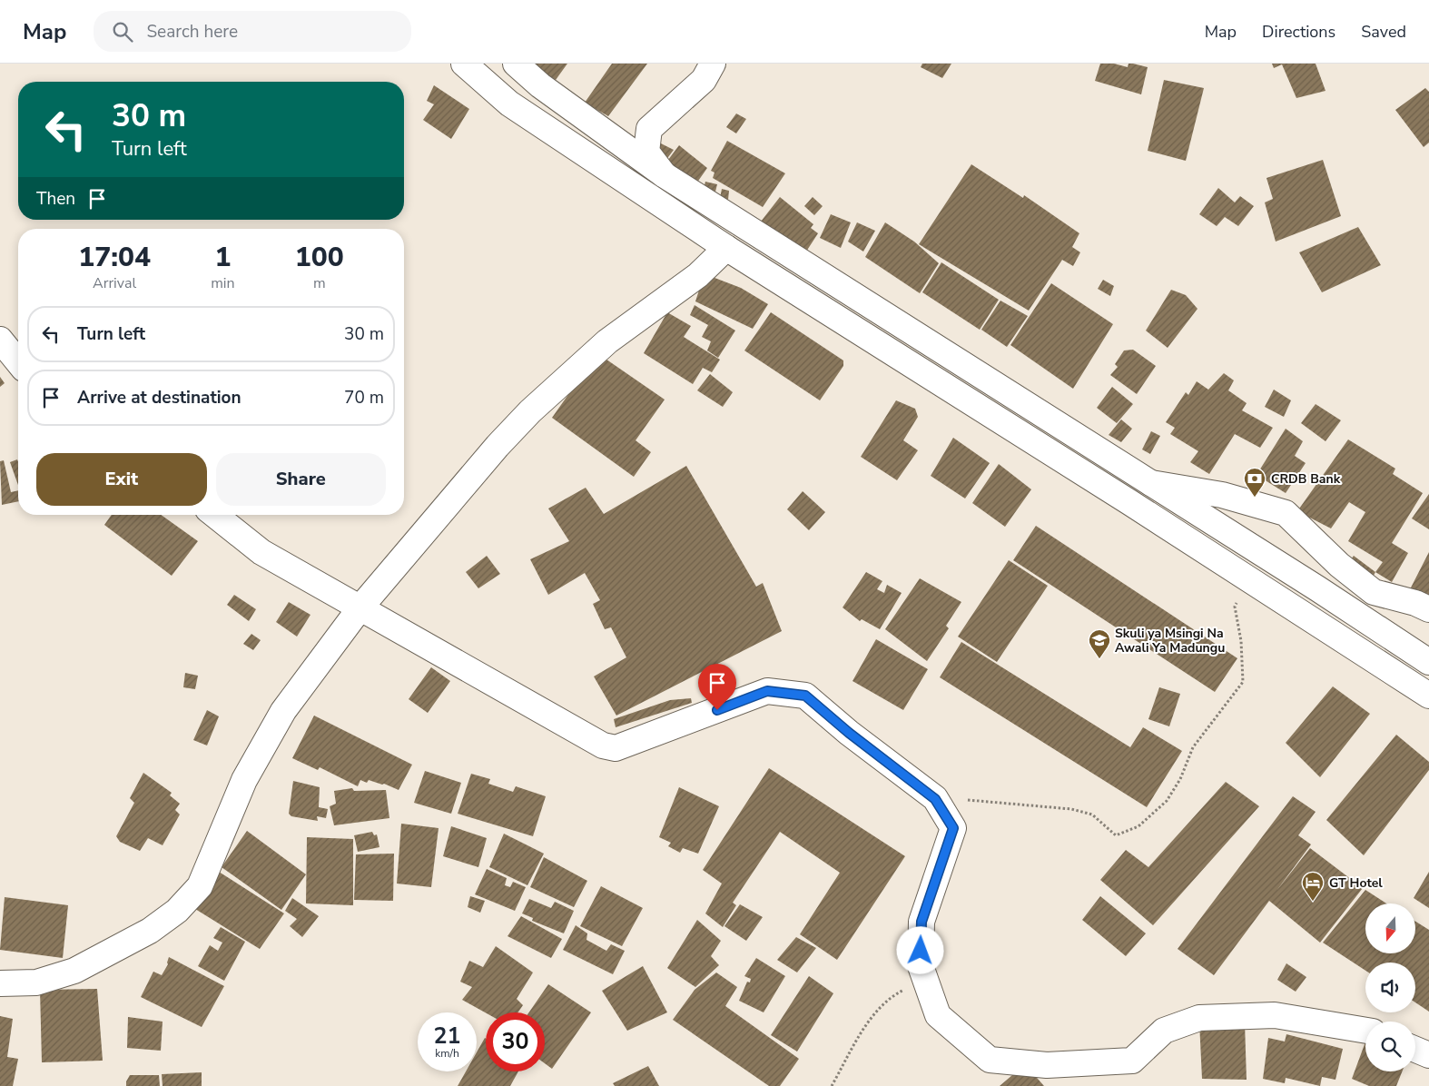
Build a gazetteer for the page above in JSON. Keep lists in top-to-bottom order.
{
  "places": {
    "bank": ["CRDB Bank"],
    "school or university": ["Skuli ya Msingi Na Awali Ya Madungu"],
    "hotel": ["GT Hotel"]
  },
  "north": "bottom",
  "page": {
    "header": "Map",
    "search": "Search here",
    "nav": ["Map", "Directions", "Saved"],
    "turn": ["30 m", "Turn left"],
    "then": "Then",
    "eta": [
      "17:04",
      "Arrival",
      "1",
      "min",
      "100",
      "m"
    ],
    "list": [
      {
        "name": "Turn left",
        "value": "30 m"
      },
      {
        "name": "Arrive at destination",
        "value": "70 m"
      }
    ],
    "buttons": ["Exit", "Share"],
    "speed": "21 km/h",
    "limit": "30"
  }
}
